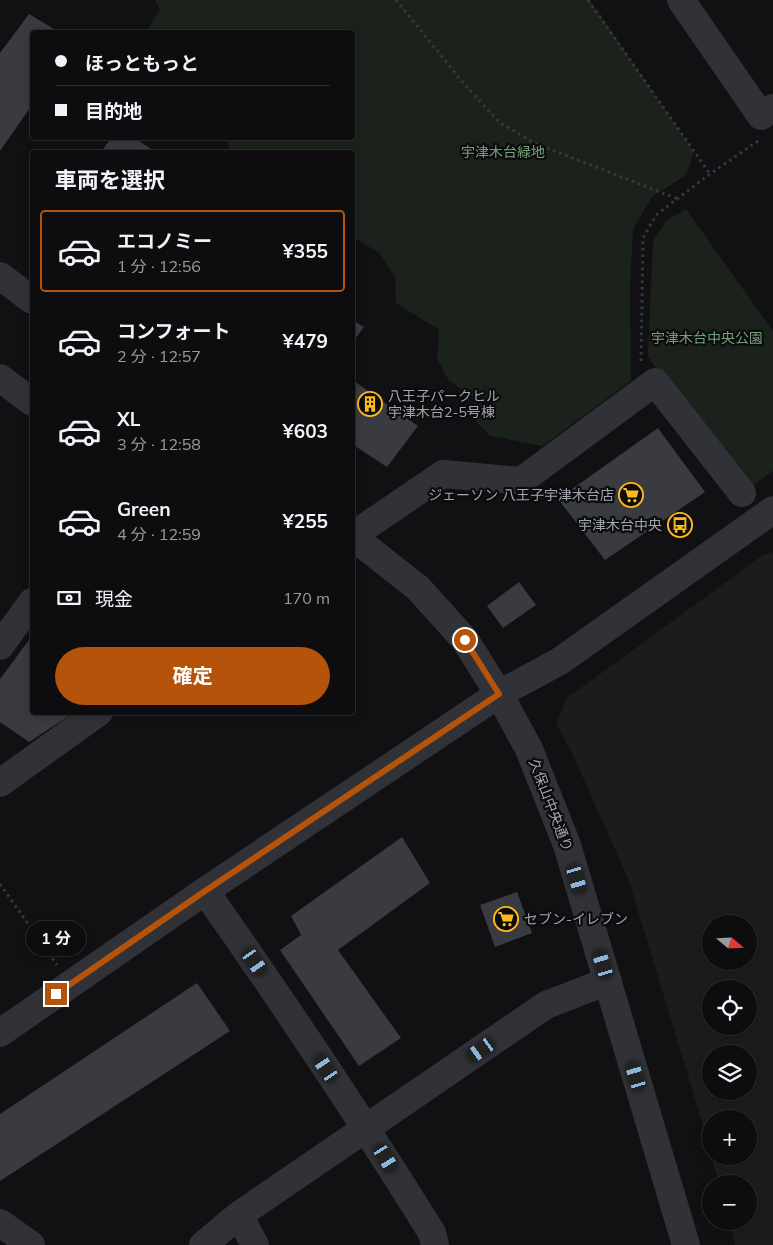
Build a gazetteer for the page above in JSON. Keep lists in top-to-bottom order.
{
  "streets": {
    "street": ["久保山中央通り"]
  },
  "parks": ["宇津木台緑地", "宇津木台中央公園"],
  "places": {
    "building": ["八王子パークヒル 宇津木台2-5号棟"],
    "supermarket": ["ジェーソン 八王子宇津木台店", "セブン-イレブン"],
    "bus stop": ["宇津木台中央"]
  },
  "north": "right",
  "page": {
    "banner": ["ほっともっと", "目的地"],
    "heading": "車両を選択",
    "list": [
      {
        "name": "エコノミー",
        "note": "1 分 · 12:56",
        "value": "¥355"
      },
      {
        "name": "コンフォート",
        "note": "2 分 · 12:57",
        "value": "¥479"
      },
      {
        "name": "XL",
        "note": "3 分 · 12:58",
        "value": "¥603"
      },
      {
        "name": "Green",
        "note": "4 分 · 12:59",
        "value": "¥255"
      }
    ],
    "pay": ["現金", "170 m"],
    "buttons": "確定",
    "map_buttons": ["+", "−"],
    "bubble": "1 分"
  }
}
